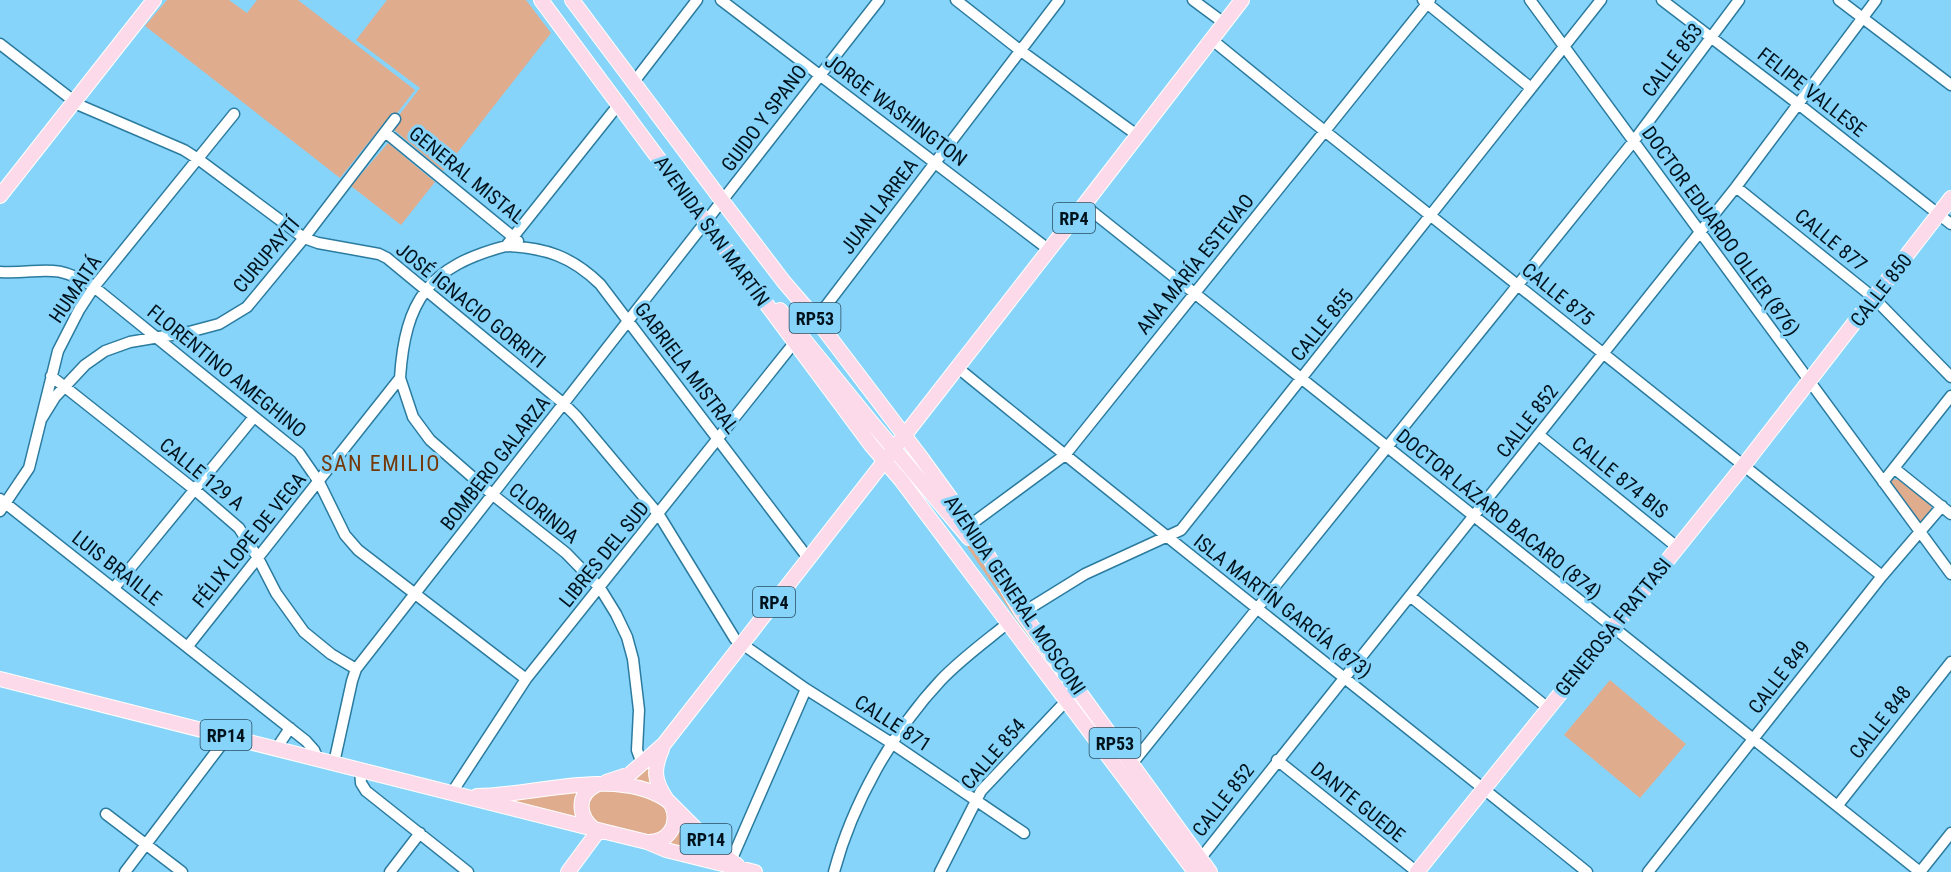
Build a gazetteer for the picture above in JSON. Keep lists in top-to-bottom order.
{
  "streets": {
    "main road": [
      "RP4",
      "AVENIDA SAN MARTÍN",
      "CALLE 850",
      "RP53",
      "AVENIDA GENERAL MOSCONI",
      "GENEROSA FRATTASI",
      "RP14"
    ],
    "street": [
      "CALLE 853",
      "FELIPE VALLESE",
      "JORGE WASHINGTON",
      "GUIDO Y SPANO",
      "GENERAL MISTAL",
      "JUAN LARREA",
      "DOCTOR EDUARDO OLLER (876)",
      "CALLE 877",
      "CURUPAYTÍ",
      "ANA MARÍA ESTEVAO",
      "HUMAITÁ",
      "CALLE 875",
      "JOSÉ IGNACIO GORRITI",
      "CALLE 855",
      "GABRIELA MISTRAL",
      "FLORENTINO AMEGHINO",
      "CALLE 852",
      "BOMBERO GALARZA",
      "CALLE 129 A",
      "CALLE 874 BIS",
      "CLORINDA",
      "DOCTOR LÁZARO BACARO (874)",
      "FÉLIX LOPE DE VEGA",
      "LIBRES DEL SUD",
      "LUIS BRAILLE",
      "ISLA MARTÍN GARCÍA (873)",
      "CALLE 849",
      "CALLE 848",
      "CALLE 871",
      "CALLE 854",
      "DANTE GUEDE"
    ]
  },
  "crossings": [
    ["CALLE 853", "FELIPE VALLESE"],
    ["CALLE 853", "DOCTOR EDUARDO OLLER (876)"],
    ["CALLE 853", "CALLE 875"],
    ["CALLE 853", "DOCTOR LÁZARO BACARO (874)"],
    ["CALLE 853", "AVENIDA GENERAL MOSCONI"],
    ["CALLE 853", "ISLA MARTÍN GARCÍA (873)"],
    ["FELIPE VALLESE", "CALLE 850"],
    ["FELIPE VALLESE", "CALLE 852"],
    ["JORGE WASHINGTON", "GUIDO Y SPANO"],
    ["JORGE WASHINGTON", "JUAN LARREA"],
    ["JORGE WASHINGTON", "RP4"],
    ["GUIDO Y SPANO", "AVENIDA SAN MARTÍN"],
    ["GUIDO Y SPANO", "BOMBERO GALARZA"],
    ["GENERAL MISTAL", "CURUPAYTÍ"],
    ["GENERAL MISTAL", "GABRIELA MISTRAL"],
    ["JUAN LARREA", "AVENIDA SAN MARTÍN"],
    ["RP4", "AVENIDA SAN MARTÍN"],
    ["RP4", "CALLE 875"],
    ["RP4", "JOSÉ IGNACIO GORRITI"],
    ["RP4", "RP53"],
    ["RP4", "GABRIELA MISTRAL"],
    ["RP4", "CLORINDA"],
    ["RP4", "DOCTOR LÁZARO BACARO (874)"],
    ["RP4", "AVENIDA GENERAL MOSCONI"],
    ["RP4", "ISLA MARTÍN GARCÍA (873)"],
    ["RP4", "CALLE 871"],
    ["RP4", "RP14"],
    ["AVENIDA SAN MARTÍN", "RP53"],
    ["AVENIDA SAN MARTÍN", "BOMBERO GALARZA"],
    ["AVENIDA SAN MARTÍN", "LIBRES DEL SUD"],
    ["AVENIDA SAN MARTÍN", "AVENIDA GENERAL MOSCONI"],
    ["DOCTOR EDUARDO OLLER (876)", "CALLE 850"],
    ["DOCTOR EDUARDO OLLER (876)", "CALLE 855"],
    ["DOCTOR EDUARDO OLLER (876)", "CALLE 852"],
    ["DOCTOR EDUARDO OLLER (876)", "GENEROSA FRATTASI"],
    ["CALLE 877", "CALLE 850"],
    ["CALLE 877", "CALLE 852"],
    ["CURUPAYTÍ", "HUMAITÁ"],
    ["CURUPAYTÍ", "JOSÉ IGNACIO GORRITI"],
    ["CURUPAYTÍ", "FLORENTINO AMEGHINO"],
    ["CURUPAYTÍ", "CALLE 129 A"],
    ["ANA MARÍA ESTEVAO", "CALLE 875"],
    ["ANA MARÍA ESTEVAO", "DOCTOR LÁZARO BACARO (874)"],
    ["ANA MARÍA ESTEVAO", "AVENIDA GENERAL MOSCONI"],
    ["ANA MARÍA ESTEVAO", "ISLA MARTÍN GARCÍA (873)"],
    ["HUMAITÁ", "JOSÉ IGNACIO GORRITI"],
    ["HUMAITÁ", "FLORENTINO AMEGHINO"],
    ["HUMAITÁ", "CALLE 129 A"],
    ["HUMAITÁ", "LUIS BRAILLE"],
    ["CALLE 850", "GENEROSA FRATTASI"],
    ["CALLE 875", "CALLE 855"],
    ["CALLE 875", "CALLE 852"],
    ["CALLE 875", "GENEROSA FRATTASI"],
    ["CALLE 875", "CALLE 849"],
    ["JOSÉ IGNACIO GORRITI", "BOMBERO GALARZA"],
    ["JOSÉ IGNACIO GORRITI", "LIBRES DEL SUD"],
    ["JOSÉ IGNACIO GORRITI", "CALLE 871"],
    ["RP53", "CALLE 855"],
    ["RP53", "AVENIDA GENERAL MOSCONI"],
    ["CALLE 855", "DOCTOR LÁZARO BACARO (874)"],
    ["CALLE 855", "AVENIDA GENERAL MOSCONI"],
    ["CALLE 855", "ISLA MARTÍN GARCÍA (873)"],
    ["GABRIELA MISTRAL", "BOMBERO GALARZA"],
    ["GABRIELA MISTRAL", "LIBRES DEL SUD"],
    ["FLORENTINO AMEGHINO", "BOMBERO GALARZA"],
    ["FLORENTINO AMEGHINO", "FÉLIX LOPE DE VEGA"],
    ["FLORENTINO AMEGHINO", "LIBRES DEL SUD"],
    ["CALLE 852", "CALLE 874 BIS"],
    ["CALLE 852", "DOCTOR LÁZARO BACARO (874)"],
    ["CALLE 852", "AVENIDA GENERAL MOSCONI"],
    ["CALLE 852", "ISLA MARTÍN GARCÍA (873)"],
    ["CALLE 852", "DANTE GUEDE"],
    ["BOMBERO GALARZA", "CALLE 129 A"],
    ["BOMBERO GALARZA", "CLORINDA"],
    ["BOMBERO GALARZA", "RP14"],
    ["CALLE 129 A", "FÉLIX LOPE DE VEGA"],
    ["CALLE 874 BIS", "GENEROSA FRATTASI"],
    ["CLORINDA", "FÉLIX LOPE DE VEGA"],
    ["CLORINDA", "LIBRES DEL SUD"],
    ["DOCTOR LÁZARO BACARO (874)", "GENEROSA FRATTASI"],
    ["DOCTOR LÁZARO BACARO (874)", "CALLE 849"],
    ["DOCTOR LÁZARO BACARO (874)", "CALLE 848"],
    ["FÉLIX LOPE DE VEGA", "LUIS BRAILLE"],
    ["LIBRES DEL SUD", "RP14"],
    ["LUIS BRAILLE", "RP14"],
    ["AVENIDA GENERAL MOSCONI", "CALLE 854"],
    ["ISLA MARTÍN GARCÍA (873)", "GENEROSA FRATTASI"],
    ["GENEROSA FRATTASI", "DANTE GUEDE"],
    ["CALLE 871", "CALLE 854"]
  ],
  "districts": ["SAN EMILIO"]
}
